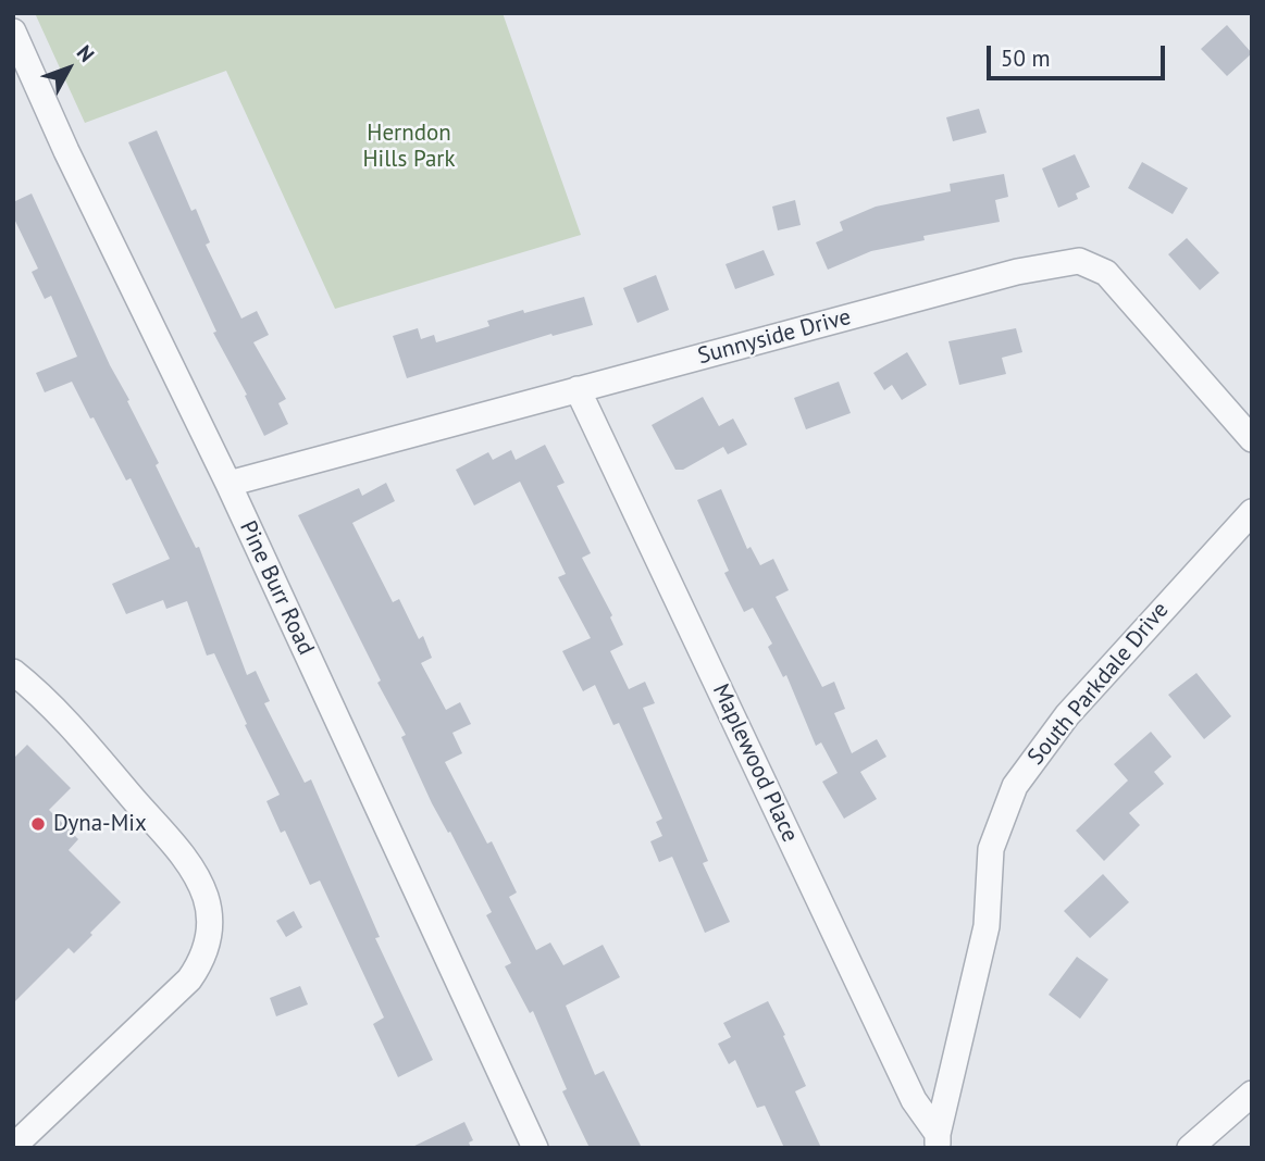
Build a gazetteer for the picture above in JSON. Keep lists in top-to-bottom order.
{
  "streets": {
    "street": [
      "Sunnyside Drive",
      "Pine Burr Road",
      "South Parkdale Drive",
      "Maplewood Place"
    ]
  },
  "crossings": [
    ["Sunnyside Drive", "Pine Burr Road"],
    ["Sunnyside Drive", "Maplewood Place"],
    ["South Parkdale Drive", "Maplewood Place"]
  ],
  "parks": ["Herndon Hills Park"],
  "places": ["Dyna-Mix"],
  "scale_bar": "50 m",
  "north": "top right"
}
